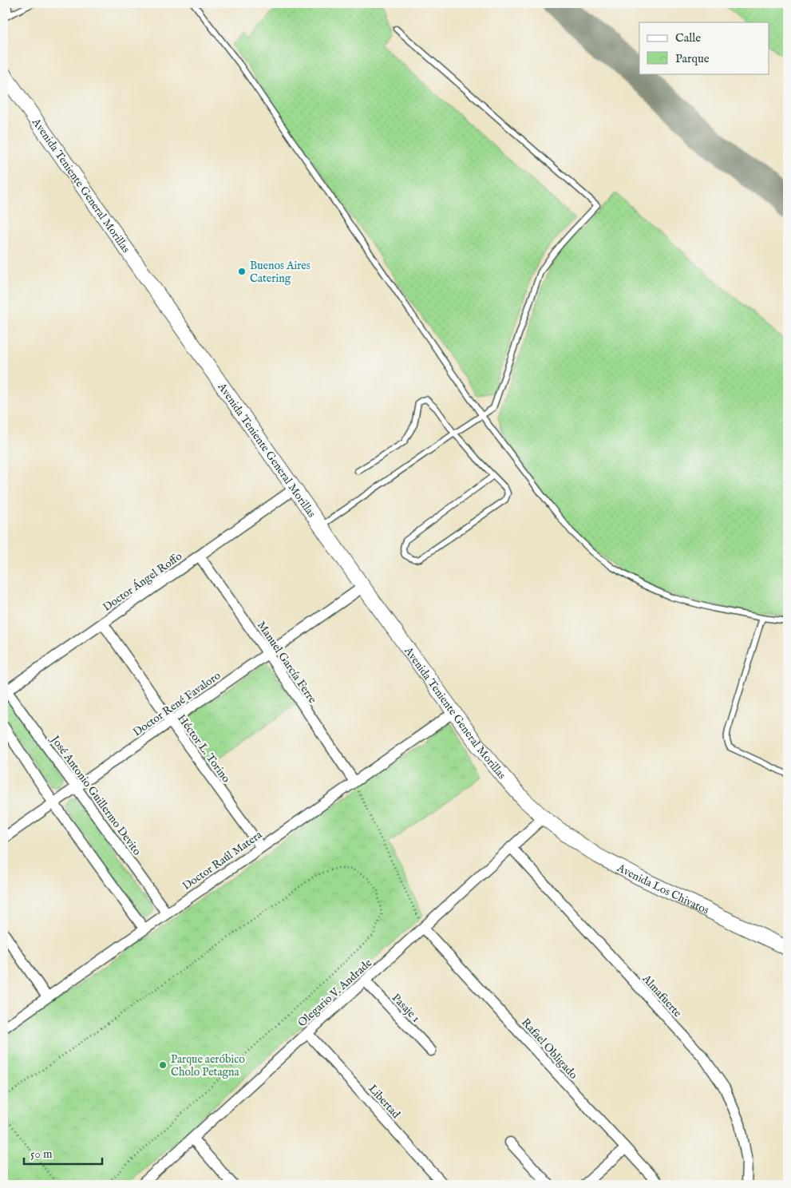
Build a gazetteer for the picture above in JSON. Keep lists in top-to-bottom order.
{
  "streets": {
    "main road": ["Avenida Teniente General Morillas", "Avenida Los Chivatos"],
    "street": [
      "Doctor Ángel Roffo",
      "Manuel García Ferre",
      "Doctor René Favaloro",
      "Héctor L. Torino",
      "José Antonio Guillermo Devito",
      "Doctor Raúl Matera",
      "Olegario V. Andrade",
      "Almafuerte",
      "Pasaje 1",
      "Rafael Obligado",
      "Libertad"
    ]
  },
  "crossings": [
    ["Avenida Teniente General Morillas", "Doctor Ángel Roffo"],
    ["Avenida Teniente General Morillas", "Doctor René Favaloro"],
    ["Avenida Teniente General Morillas", "Doctor Raúl Matera"],
    ["Avenida Teniente General Morillas", "Avenida Los Chivatos"],
    ["Avenida Teniente General Morillas", "Olegario V. Andrade"],
    ["Doctor Ángel Roffo", "Manuel García Ferre"],
    ["Doctor Ángel Roffo", "Héctor L. Torino"],
    ["Doctor Ángel Roffo", "José Antonio Guillermo Devito"],
    ["Manuel García Ferre", "Doctor René Favaloro"],
    ["Manuel García Ferre", "Doctor Raúl Matera"],
    ["Doctor René Favaloro", "Héctor L. Torino"],
    ["Doctor René Favaloro", "José Antonio Guillermo Devito"],
    ["Héctor L. Torino", "Doctor Raúl Matera"],
    ["José Antonio Guillermo Devito", "Doctor Raúl Matera"],
    ["Avenida Los Chivatos", "Olegario V. Andrade"],
    ["Olegario V. Andrade", "Almafuerte"],
    ["Olegario V. Andrade", "Pasaje 1"],
    ["Olegario V. Andrade", "Rafael Obligado"],
    ["Olegario V. Andrade", "Libertad"]
  ],
  "places": ["Buenos Aires Catering", "Parque aeróbico Cholo Petagna"],
  "legend": ["Calle", "Parque"],
  "scale_bar": "50 m"
}
